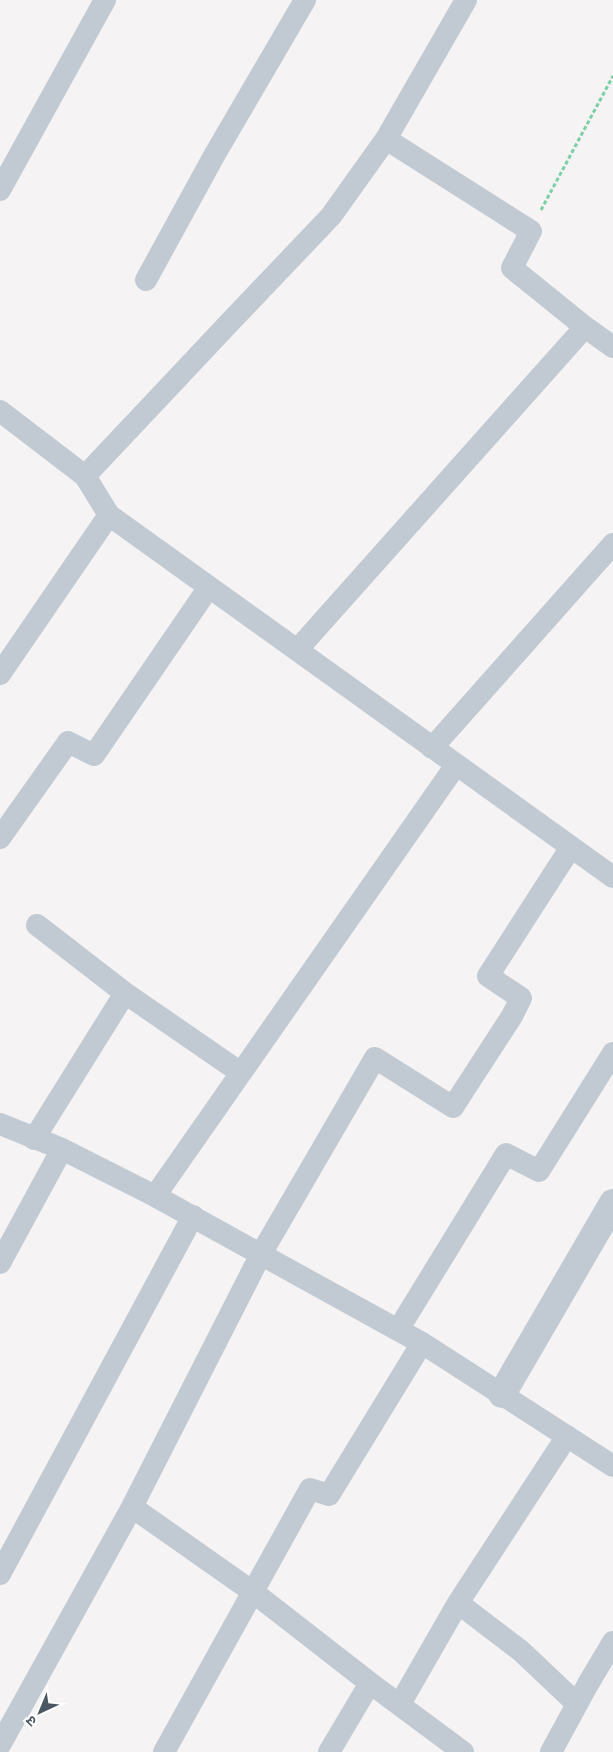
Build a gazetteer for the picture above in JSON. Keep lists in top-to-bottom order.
{
  "north": "bottom left"
}
